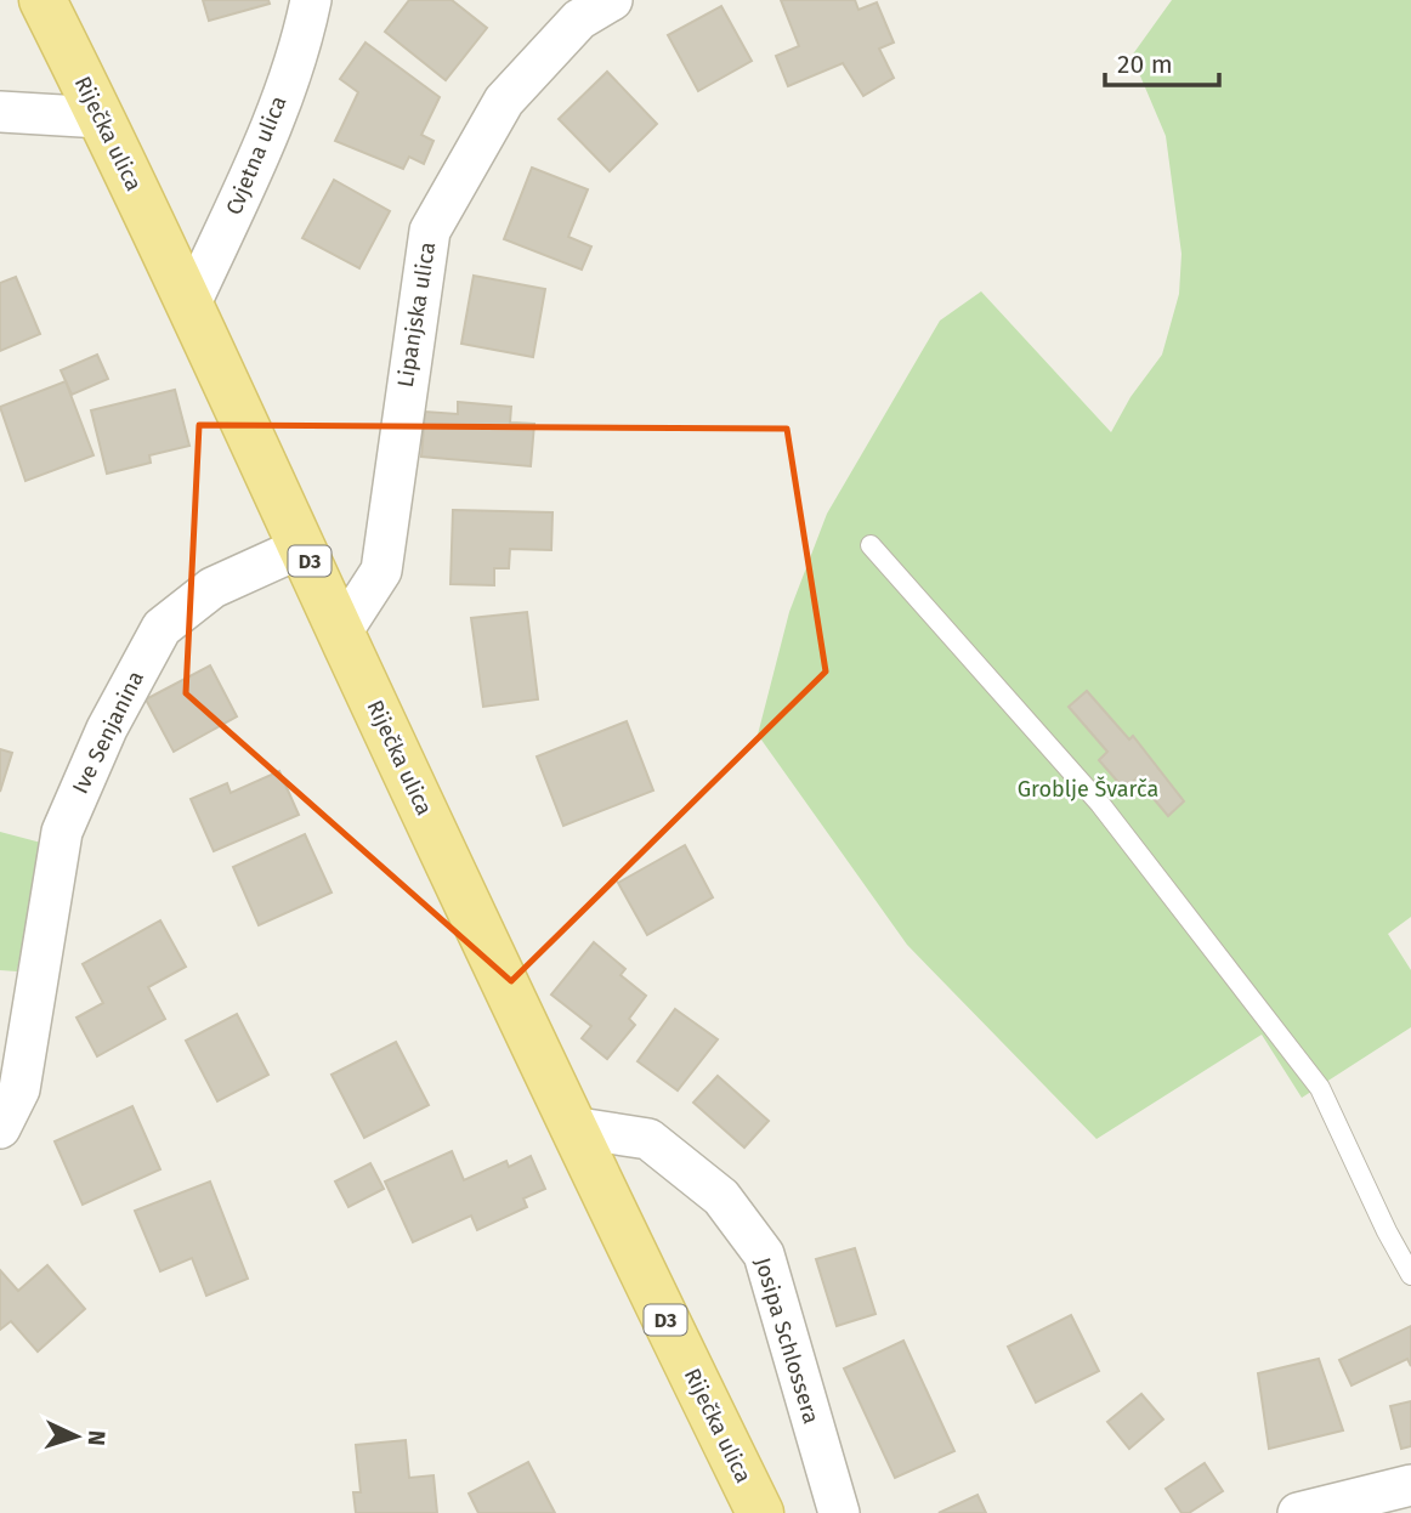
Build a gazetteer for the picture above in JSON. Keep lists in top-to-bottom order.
{
  "streets": {
    "main road": ["Riječka ulica", "D3"],
    "street": [
      "Cvjetna ulica",
      "Lipanjska ulica",
      "Ive Senjanina",
      "Josipa Schlossera"
    ]
  },
  "crossings": [
    ["Riječka ulica", "Cvjetna ulica"],
    ["Riječka ulica", "Lipanjska ulica"],
    ["Riječka ulica", "Ive Senjanina"],
    ["Riječka ulica", "Josipa Schlossera"]
  ],
  "parks": ["Groblje Švarča"],
  "scale_bar": "20 m",
  "north": "right"
}
